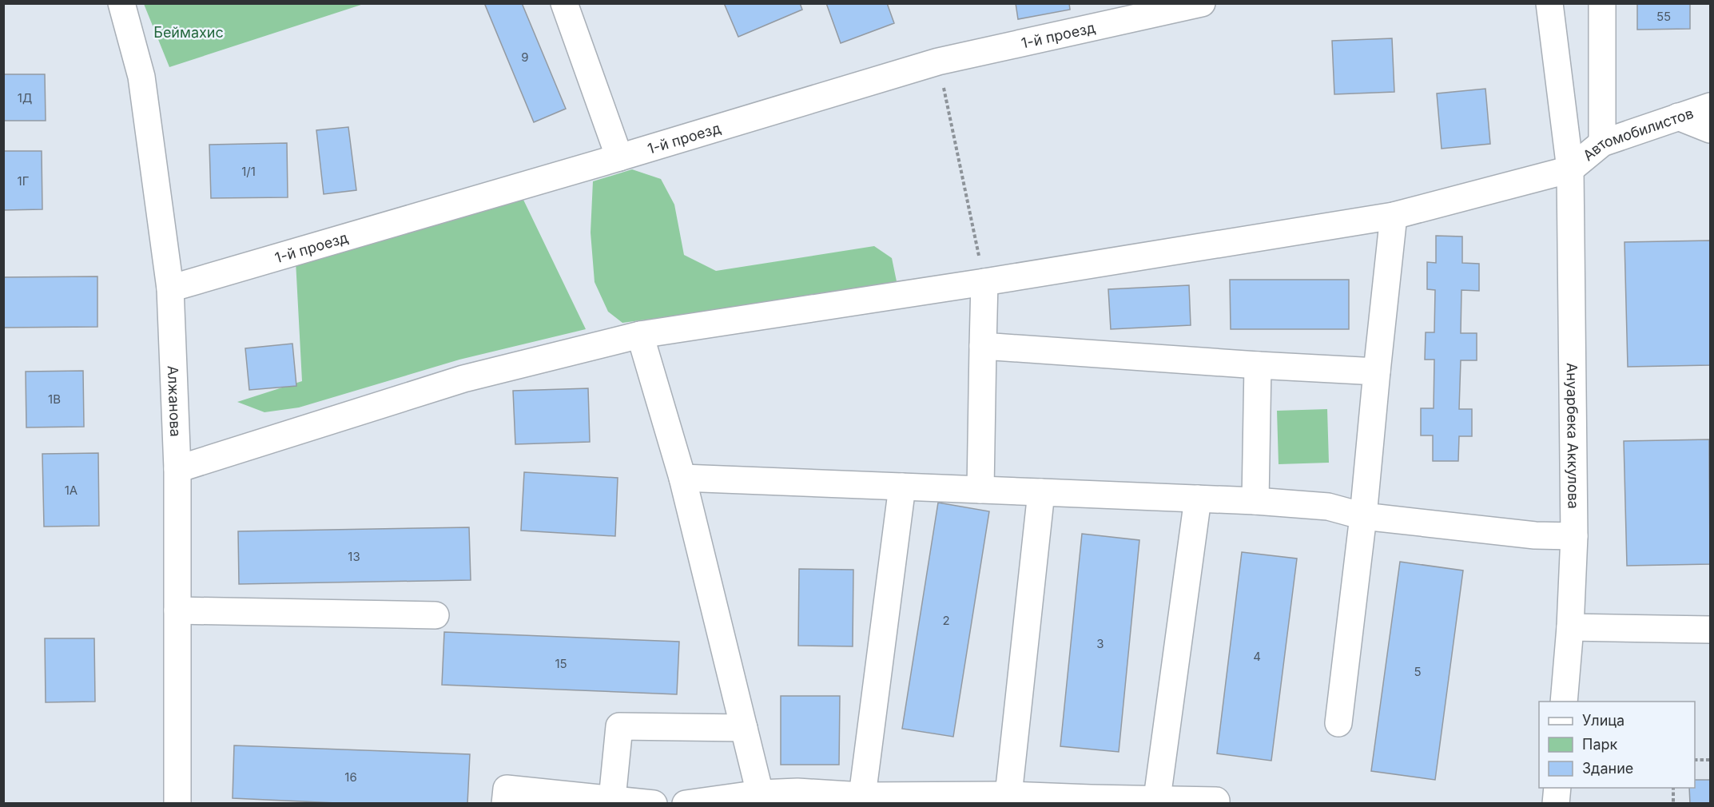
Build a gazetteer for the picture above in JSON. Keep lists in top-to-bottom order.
{
  "streets": {
    "street": [
      "1-й проезд",
      "Автомобилистов",
      "Алжанова",
      "Ануарбека Аккулова"
    ]
  },
  "crossings": [
    ["1-й проезд", "Алжанова"],
    ["Автомобилистов", "Ануарбека Аккулова"]
  ],
  "parks": ["Беймахис"],
  "house_numbers": [
    "55",
    "9",
    "1Д",
    "1/1",
    "1Г",
    "1В",
    "1А",
    "13",
    "2",
    "3",
    "4",
    "15",
    "5",
    "16"
  ],
  "legend": ["Улица", "Парк", "Здание"]
}
